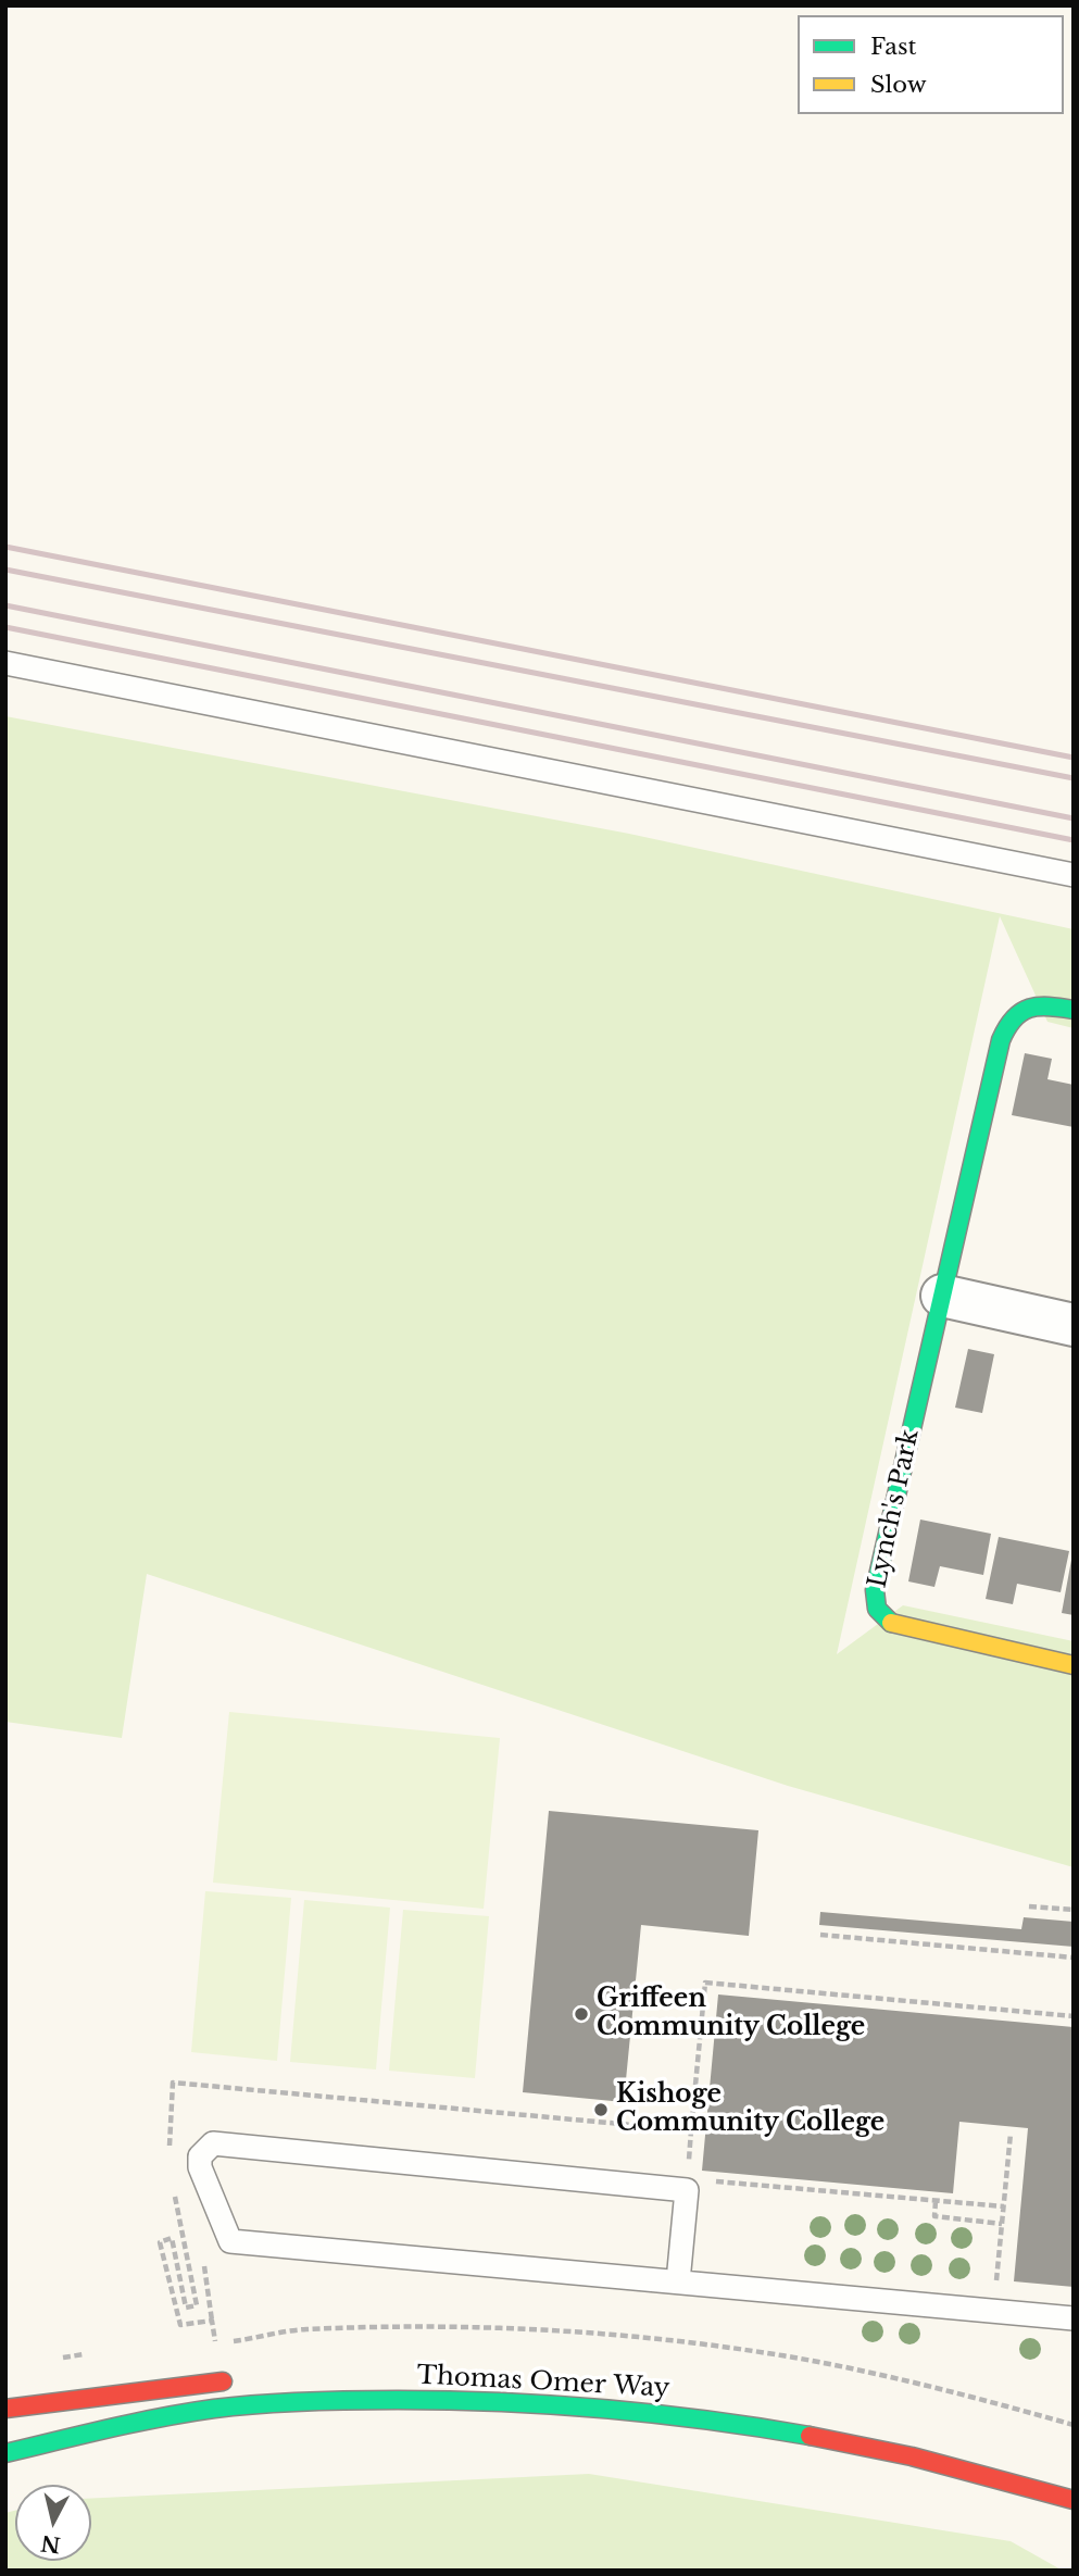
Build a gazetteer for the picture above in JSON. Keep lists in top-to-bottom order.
{
  "streets": {
    "street": ["Lynch's Park", "Thomas Omer Way"]
  },
  "places": ["Griffeen Community College", "Kishoge Community College"],
  "legend": ["Fast", "Slow"],
  "north": "bottom"
}
